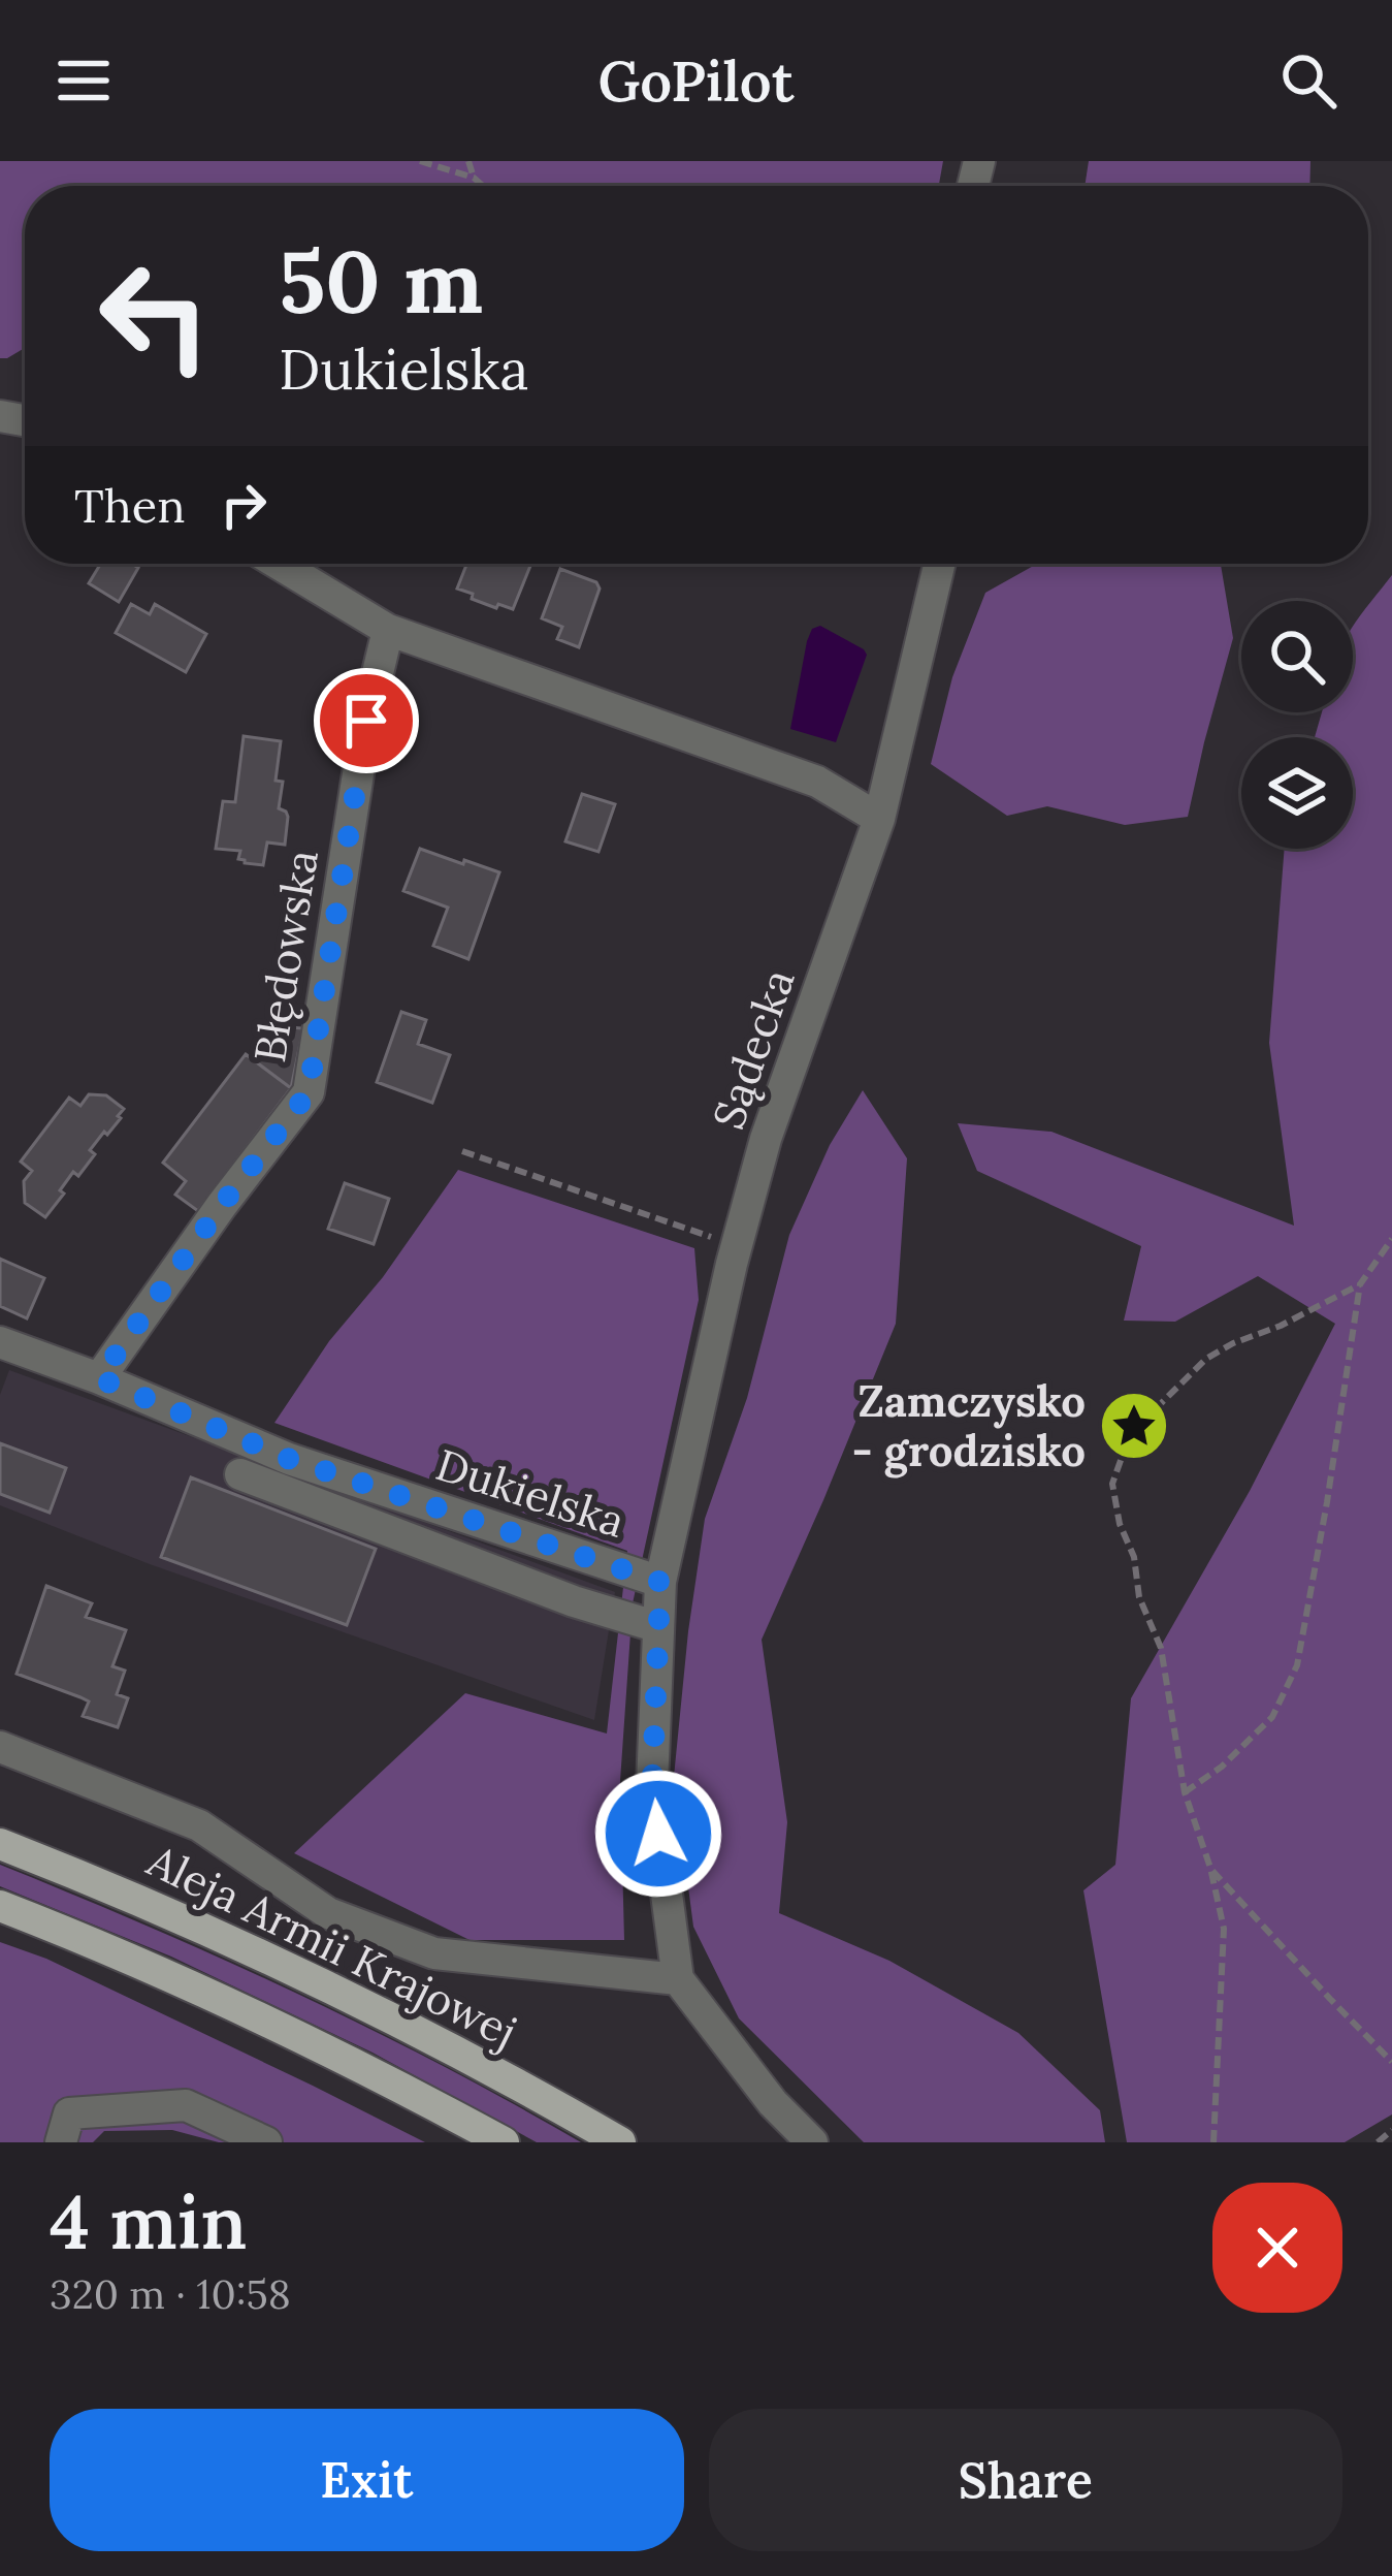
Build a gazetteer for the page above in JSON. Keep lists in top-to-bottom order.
{
  "streets": {
    "main road": ["Aleja Armii Krajowej"],
    "street": ["Błędowska", "Sądecka", "Dukielska"]
  },
  "crossings": [
    ["Błędowska", "Dukielska"],
    ["Sądecka", "Dukielska"]
  ],
  "places": {
    "place": ["Zamczysko - grodzisko"]
  },
  "page": {
    "header": "GoPilot",
    "turn": ["50 m", "Dukielska"],
    "then": "Then",
    "heading": ["4 min", "320 m · 10:58"],
    "buttons": ["Exit", "Share"]
  }
}
